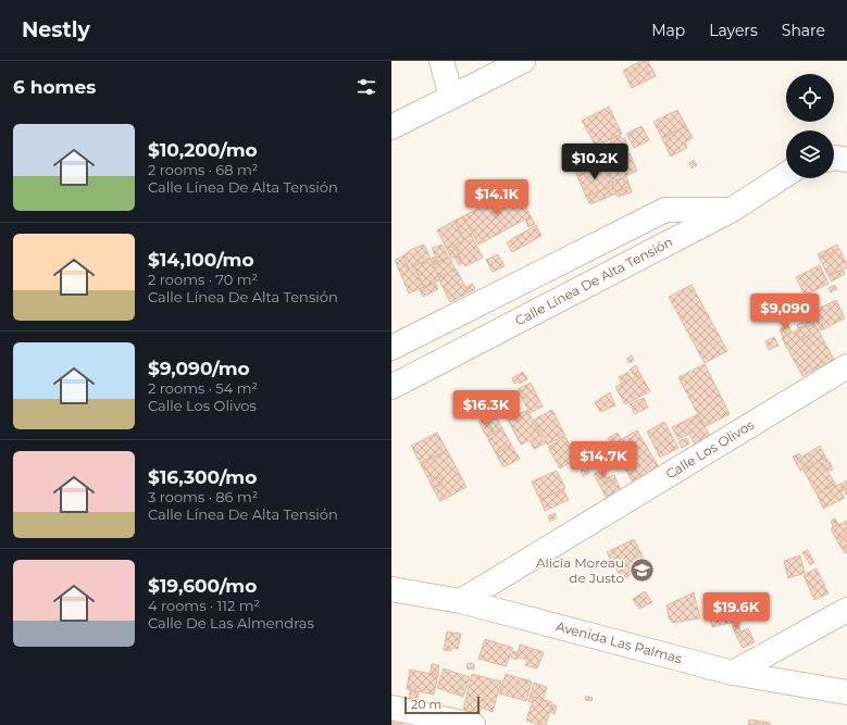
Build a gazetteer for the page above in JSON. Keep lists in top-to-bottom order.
{
  "streets": {
    "street": ["Calle Línea De Alta Tensión", "Calle Los Olivos", "Avenida Las Palmas"]
  },
  "crossings": [
    ["Calle Los Olivos", "Avenida Las Palmas"]
  ],
  "places": {
    "school or university": ["Alicia Moreau de Justo"]
  },
  "scale_bar": "20 m",
  "page": {
    "header": "Nestly",
    "nav": ["Map", "Layers", "Share"],
    "heading": "6 homes",
    "list": [
      {
        "name": "$10,200/mo",
        "note": "2 rooms · 68 m² · Calle Línea De Alta Tensión"
      },
      {
        "name": "$14,100/mo",
        "note": "2 rooms · 70 m² · Calle Línea De Alta Tensión"
      },
      {
        "name": "$9,090/mo",
        "note": "2 rooms · 54 m² · Calle Los Olivos"
      },
      {
        "name": "$16,300/mo",
        "note": "3 rooms · 86 m² · Calle Línea De Alta Tensión"
      },
      {
        "name": "$19,600/mo",
        "note": "4 rooms · 112 m² · Calle De Las Almendras"
      }
    ],
    "price": [
      "$10.2K",
      "$14.1K",
      "$9,090",
      "$16.3K",
      "$14.7K",
      "$19.6K"
    ],
    "scale": "20 m"
  }
}
